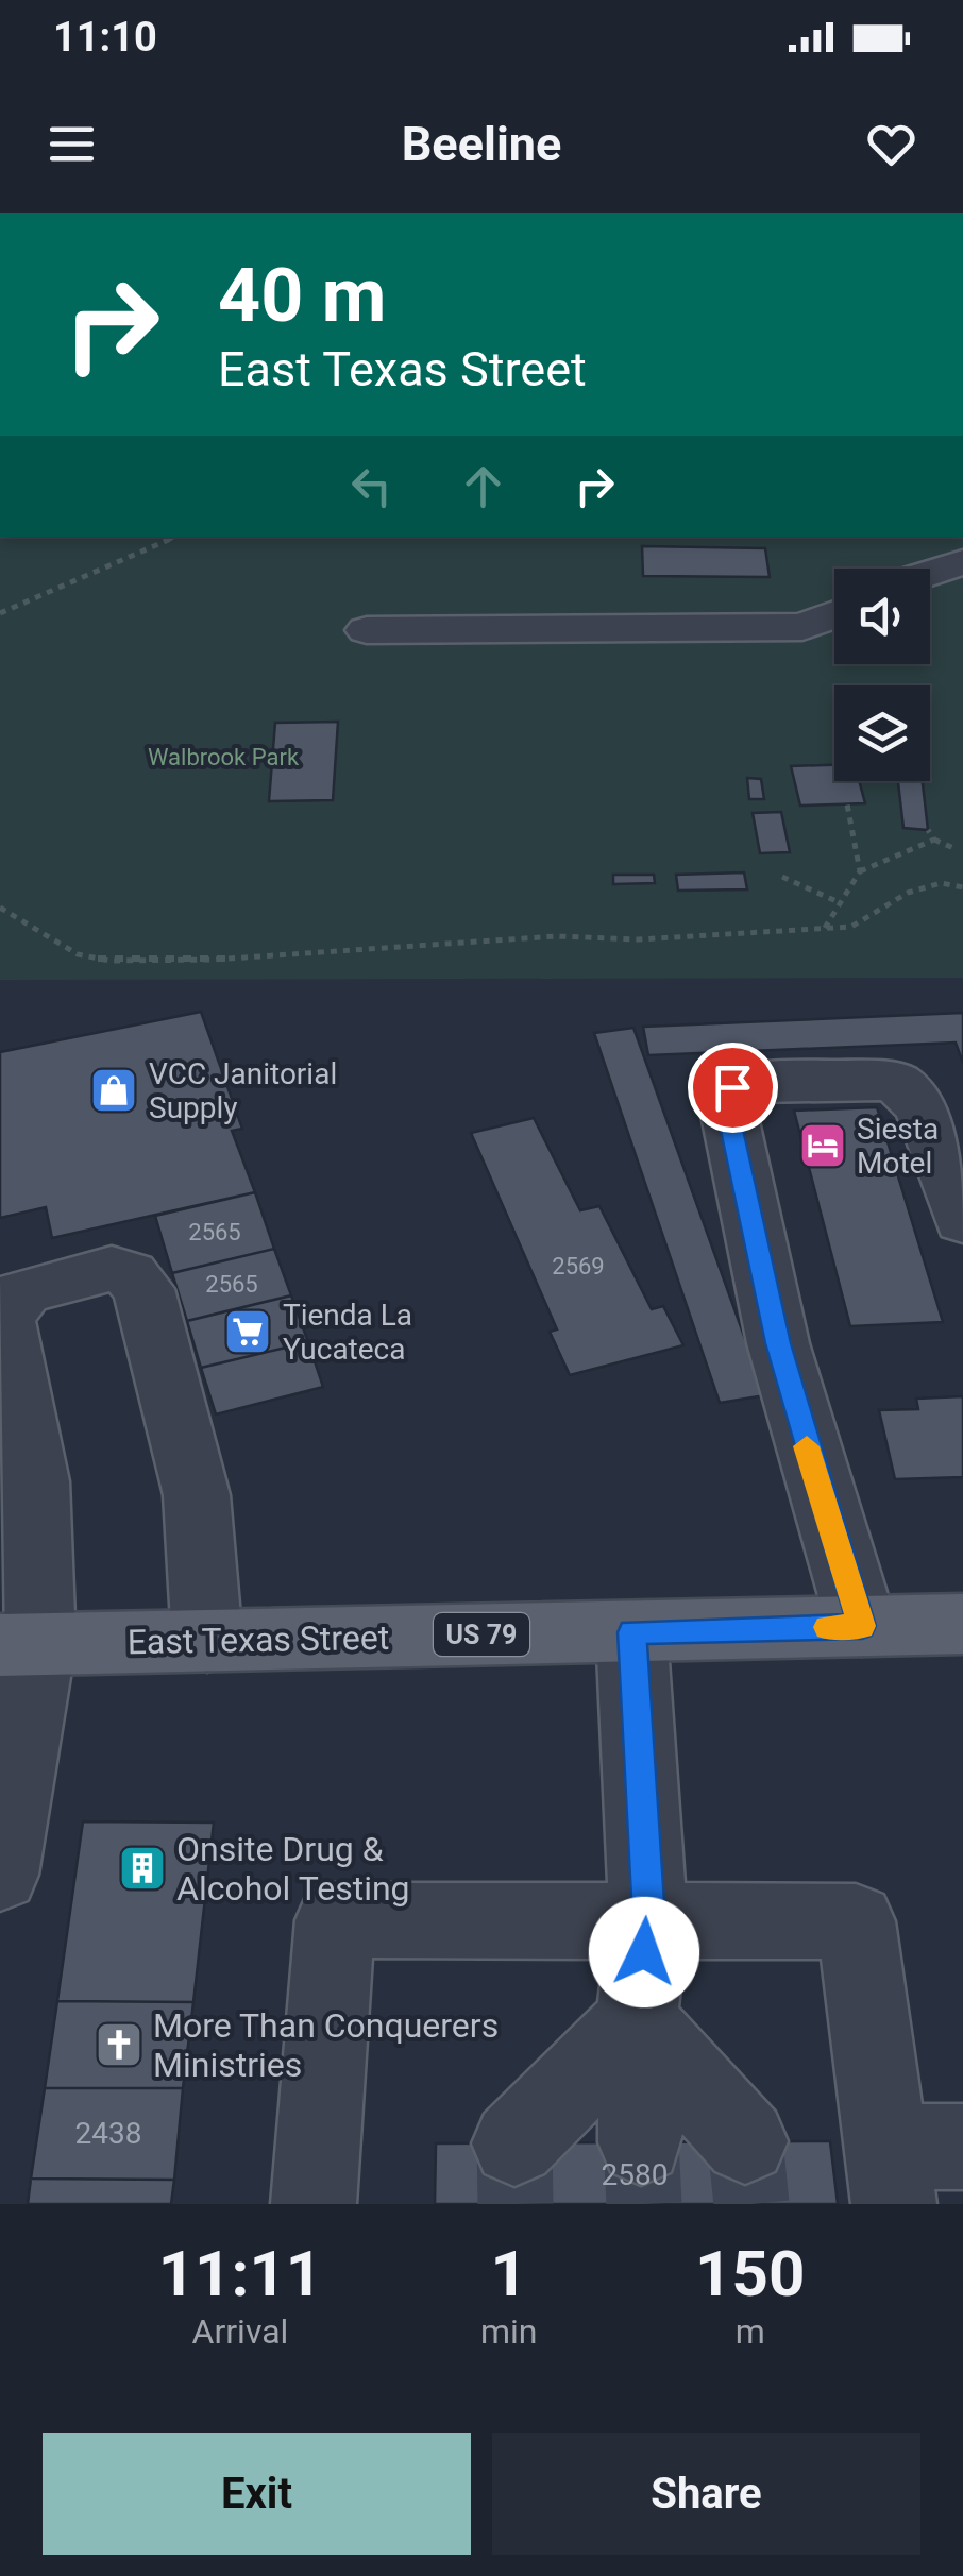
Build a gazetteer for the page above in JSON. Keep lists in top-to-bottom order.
{
  "streets": {
    "main road": ["US 79", "East Texas Street"]
  },
  "parks": ["Walbrook Park"],
  "places": {
    "shop": ["VCC Janitorial Supply"],
    "hotel": ["Siesta Motel"],
    "supermarket": ["Tienda La Yucateca"],
    "building": ["Onsite Drug & Alcohol Testing"],
    "church": ["More Than Conquerers Ministries"]
  },
  "house_numbers": [
    "2565",
    "2569",
    "2565",
    "2438",
    "2580"
  ],
  "page": {
    "status": "11:10",
    "header": "Beeline",
    "turn": ["40 m", "East Texas Street"],
    "eta": [
      "11:11",
      "Arrival",
      "1",
      "min",
      "150",
      "m"
    ],
    "buttons": ["Exit", "Share"]
  }
}
